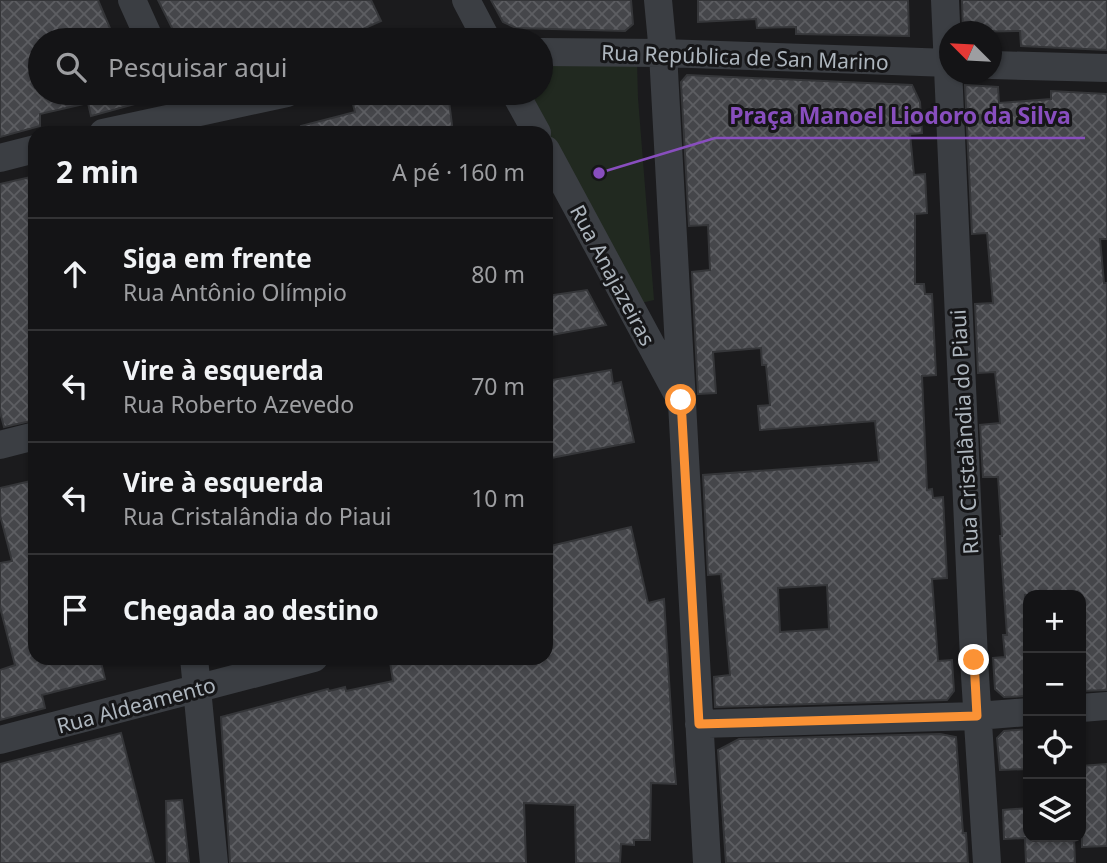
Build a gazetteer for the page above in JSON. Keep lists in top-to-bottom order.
{
  "streets": {
    "street": [
      "Rua República de San Marino",
      "Rua Anajazeiras",
      "Rua Cristalândia do Piaui",
      "Rua Aldeamento"
    ]
  },
  "places": ["Praça Manoel Liodoro da Silva"],
  "north": "top left",
  "page": {
    "search": "Pesquisar aqui",
    "heading": ["2 min", "A pé · 160 m"],
    "list": [
      ["Siga em frente", "Rua Antônio Olímpio", "80 m"],
      ["Vire à esquerda", "Rua Roberto Azevedo", "70 m"],
      ["Vire à esquerda", "Rua Cristalândia do Piaui", "10 m"],
      "Chegada ao destino"
    ],
    "map_buttons": ["+", "−"]
  }
}
